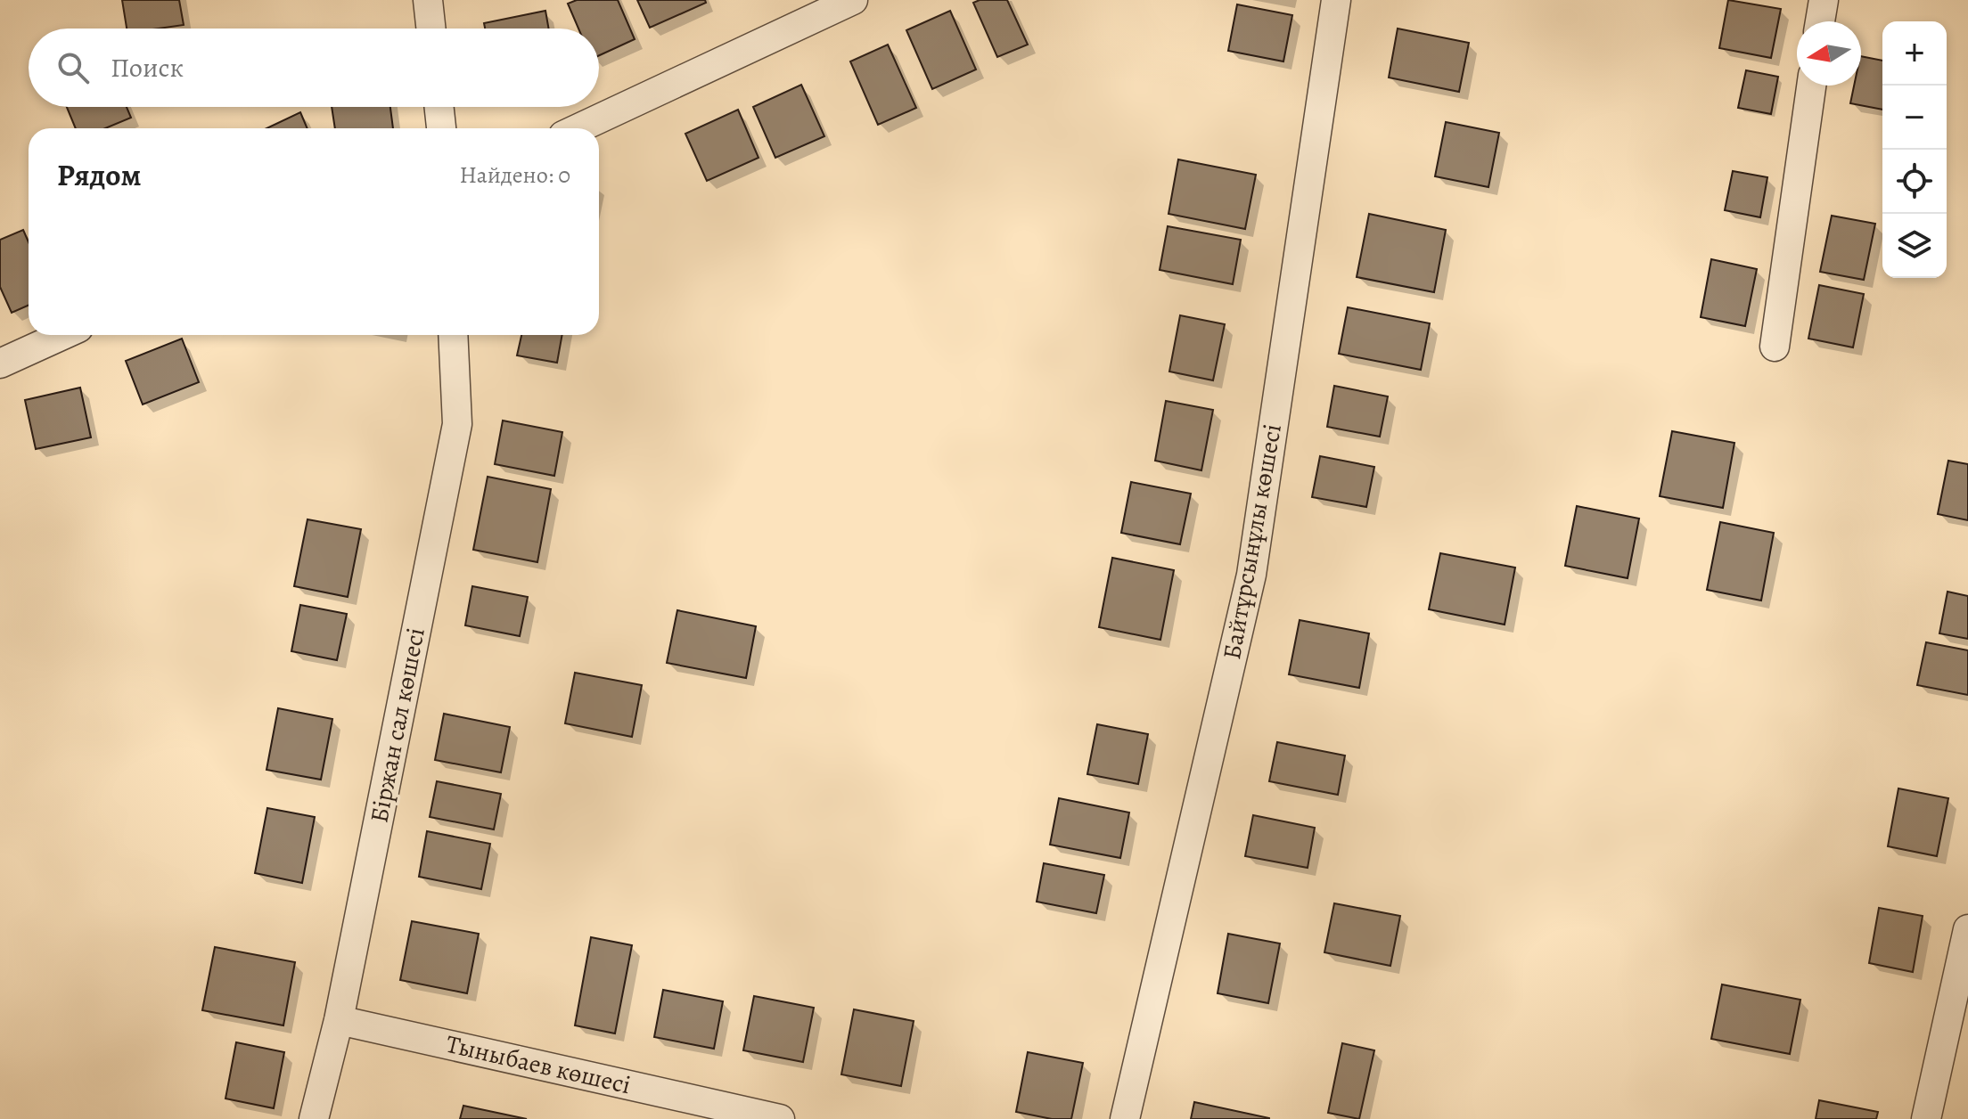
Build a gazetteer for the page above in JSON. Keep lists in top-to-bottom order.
{
  "streets": {
    "street": ["Байтұрсынұлы көшесі", "Біржан сал көшесі", "Тыныбаев көшесі"]
  },
  "crossings": [
    ["Біржан сал көшесі", "Тыныбаев көшесі"]
  ],
  "north": "left",
  "page": {
    "map_buttons": ["+", "−"],
    "search": "Поиск",
    "heading": ["Рядом", "Найдено: 0"]
  }
}
